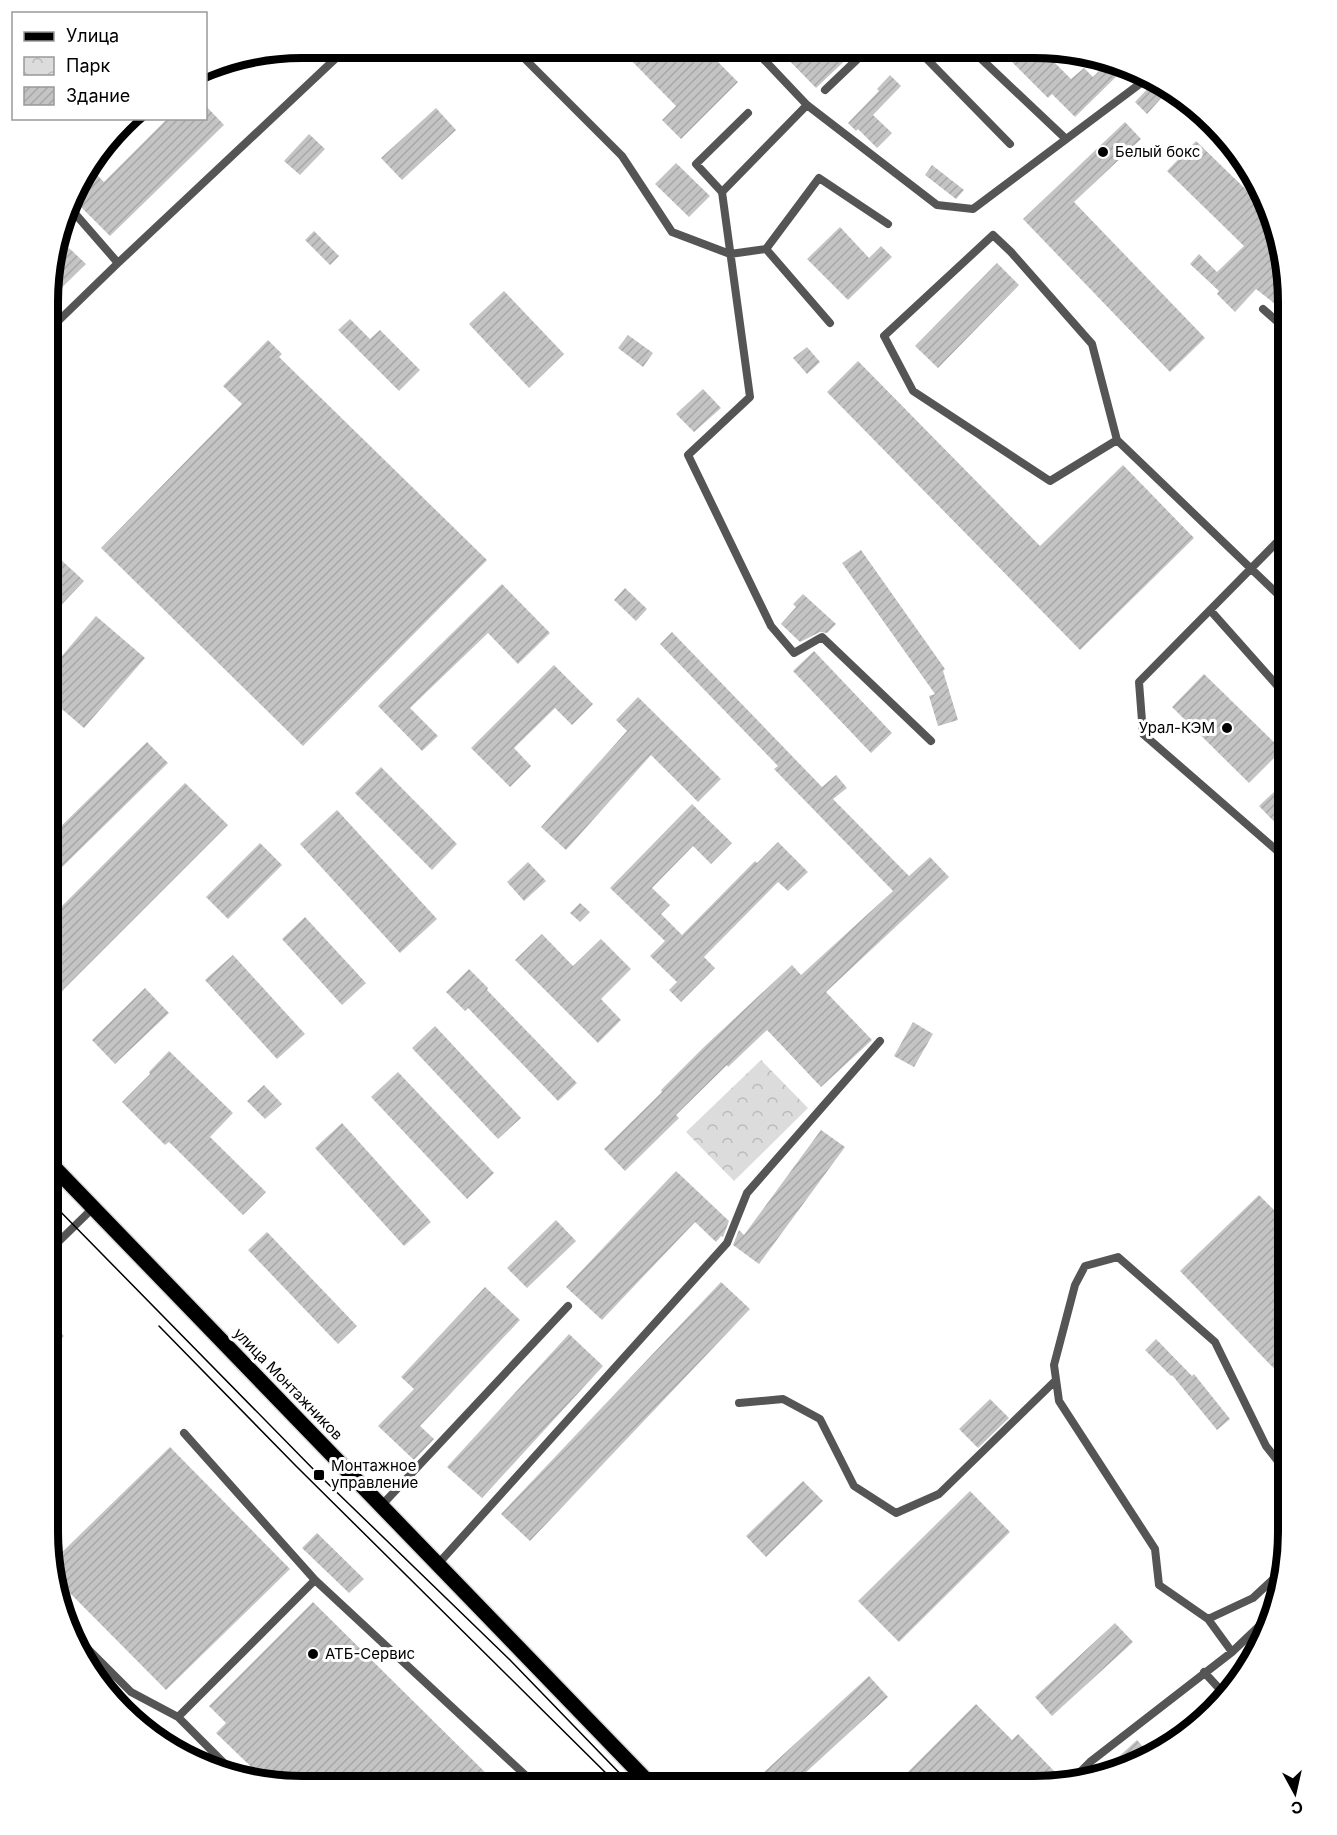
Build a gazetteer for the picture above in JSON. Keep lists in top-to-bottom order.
{
  "streets": {
    "main road": ["улица Монтажников"]
  },
  "places": {
    "other": ["Белый бокс", "Урал-КЭМ", "АТБ-Сервис"],
    "transit": ["Монтажное управление"]
  },
  "legend": ["Улица", "Парк", "Здание"],
  "north": "bottom"
}
